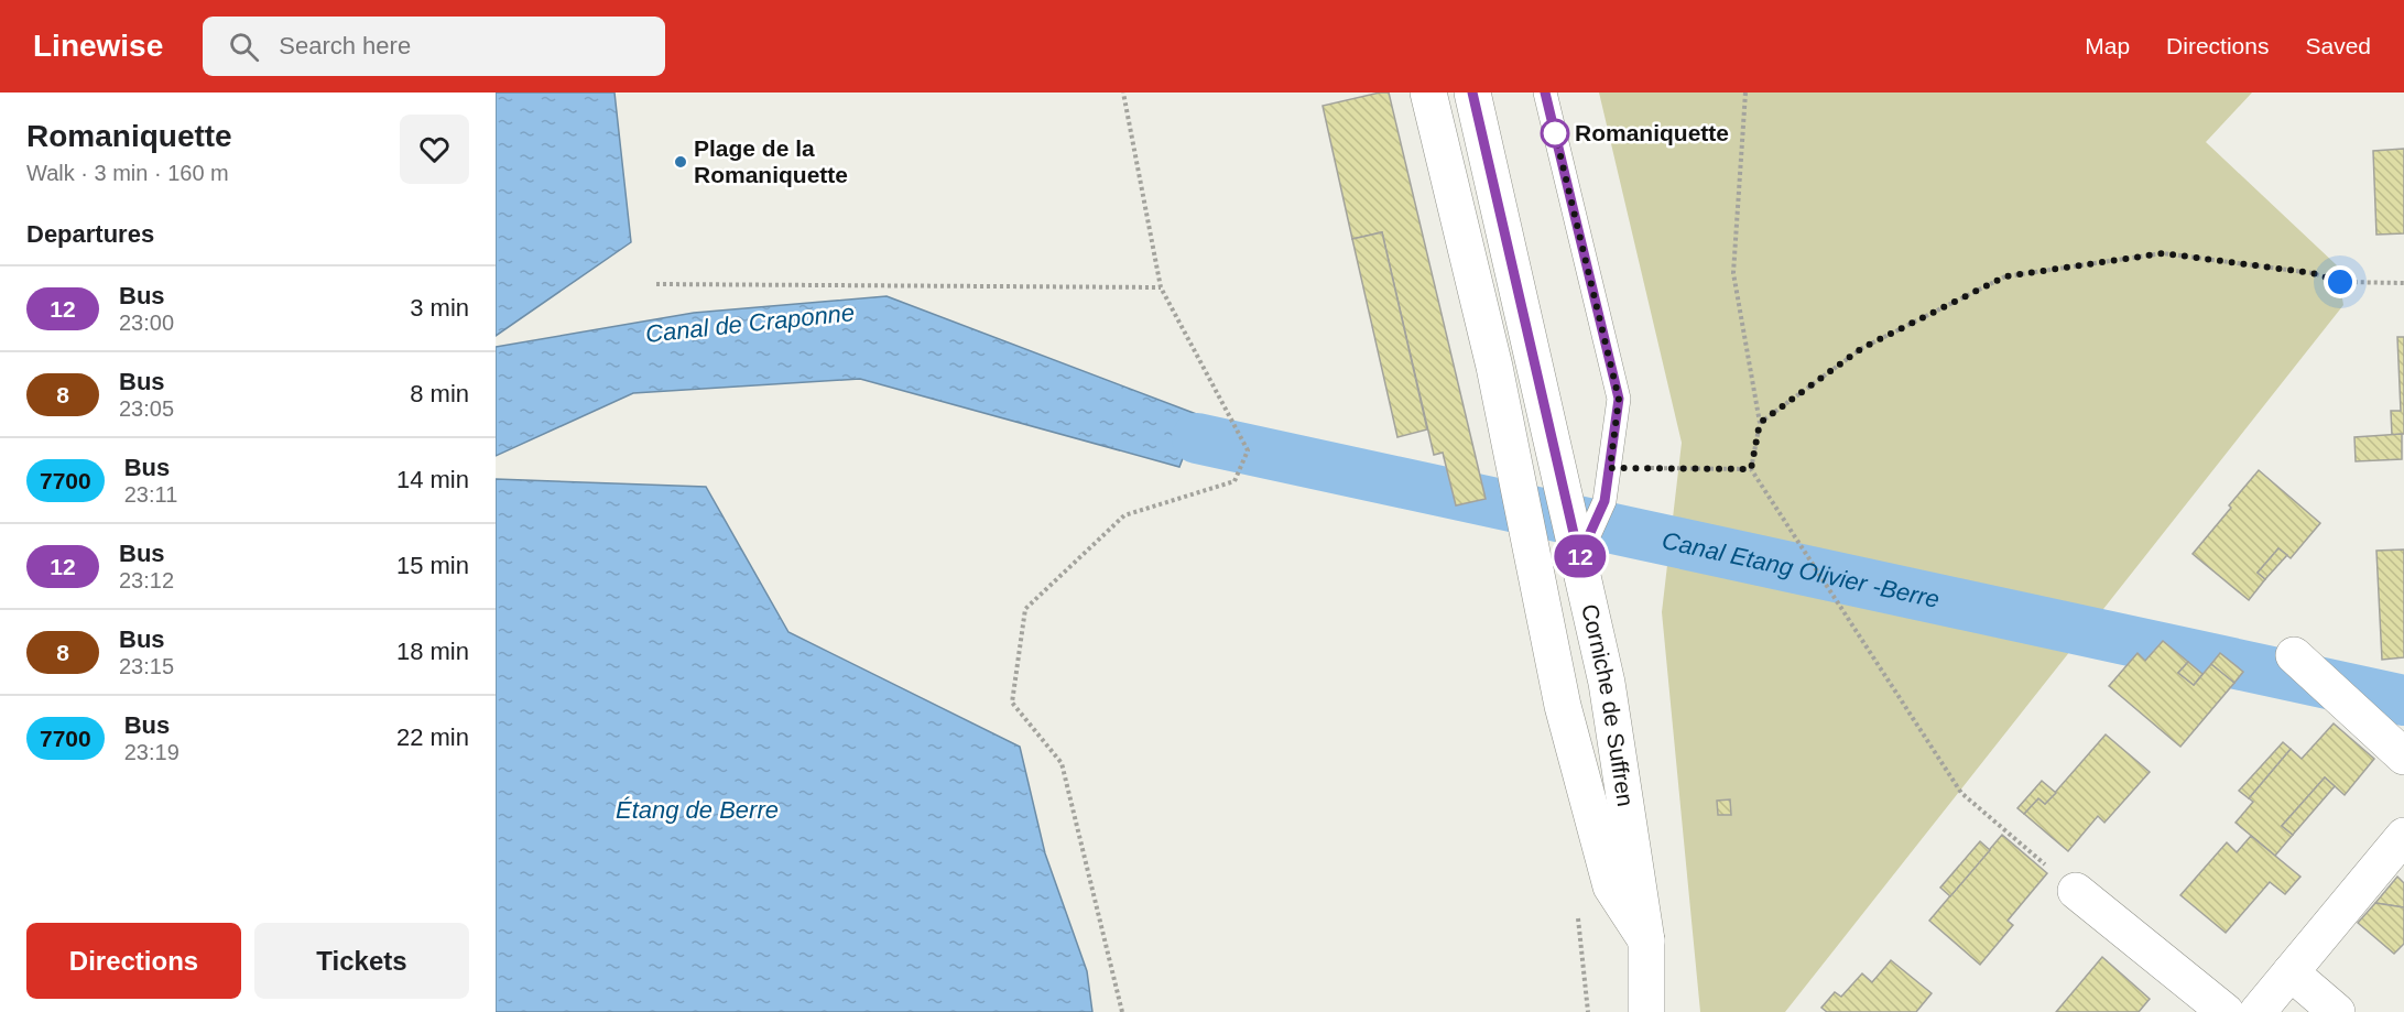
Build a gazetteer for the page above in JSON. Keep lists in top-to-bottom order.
{
  "streets": {
    "street": ["Corniche de Suffren"]
  },
  "water": ["Canal de Craponne", "Canal Etang Olivier -Berre", "Étang de Berre"],
  "places": ["Romaniquette", "Plage de la Romaniquette"],
  "lines": ["bus line 12"],
  "page": {
    "header": "Linewise",
    "search": "Search here",
    "nav": ["Map", "Directions", "Saved"],
    "heading": [
      ["Romaniquette", "Walk · 3 min · 160 m"],
      "Departures"
    ],
    "on_map": "12",
    "list": [
      {
        "mark": "12",
        "name": "Bus",
        "note": "23:00",
        "value": "3 min"
      },
      {
        "mark": "8",
        "name": "Bus",
        "note": "23:05",
        "value": "8 min"
      },
      {
        "mark": "7700",
        "name": "Bus",
        "note": "23:11",
        "value": "14 min"
      },
      {
        "mark": "12",
        "name": "Bus",
        "note": "23:12",
        "value": "15 min"
      },
      {
        "mark": "8",
        "name": "Bus",
        "note": "23:15",
        "value": "18 min"
      },
      {
        "mark": "7700",
        "name": "Bus",
        "note": "23:19",
        "value": "22 min"
      }
    ],
    "buttons": ["Directions", "Tickets"]
  }
}
